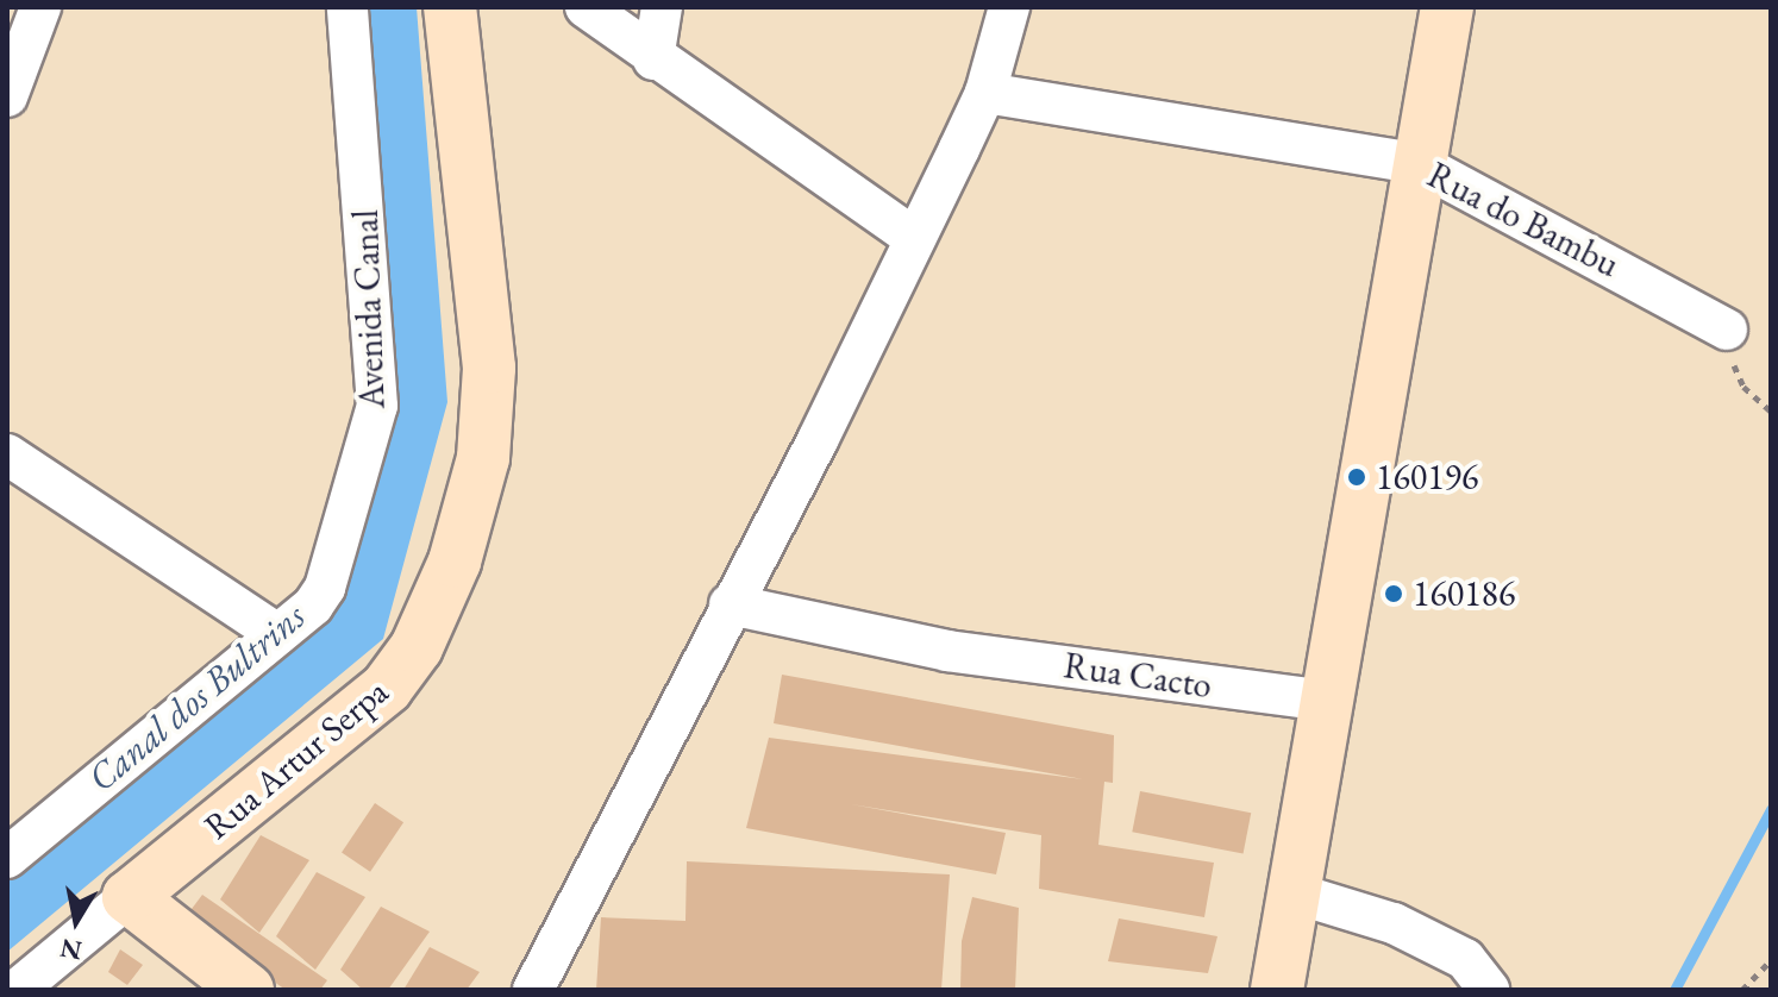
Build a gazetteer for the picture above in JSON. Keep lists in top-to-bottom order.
{
  "streets": {
    "street": [
      "Rua do Bambu",
      "Avenida Canal",
      "Rua Cacto",
      "Rua Artur Serpa"
    ]
  },
  "water": ["Canal dos Bultrins"],
  "places": ["160196", "160186"],
  "north": "bottom"
}
